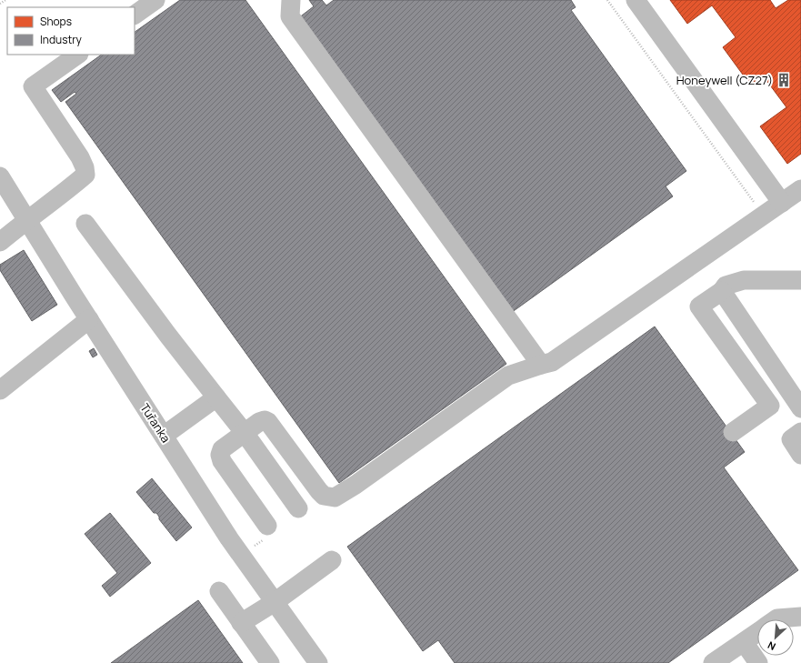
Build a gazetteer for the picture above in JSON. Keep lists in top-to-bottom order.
{
  "streets": {
    "street": ["Tuřanka"]
  },
  "places": {
    "building": ["Honeywell (CZ27)"]
  },
  "legend": ["Shops", "Industry"],
  "north": "bottom left"
}
